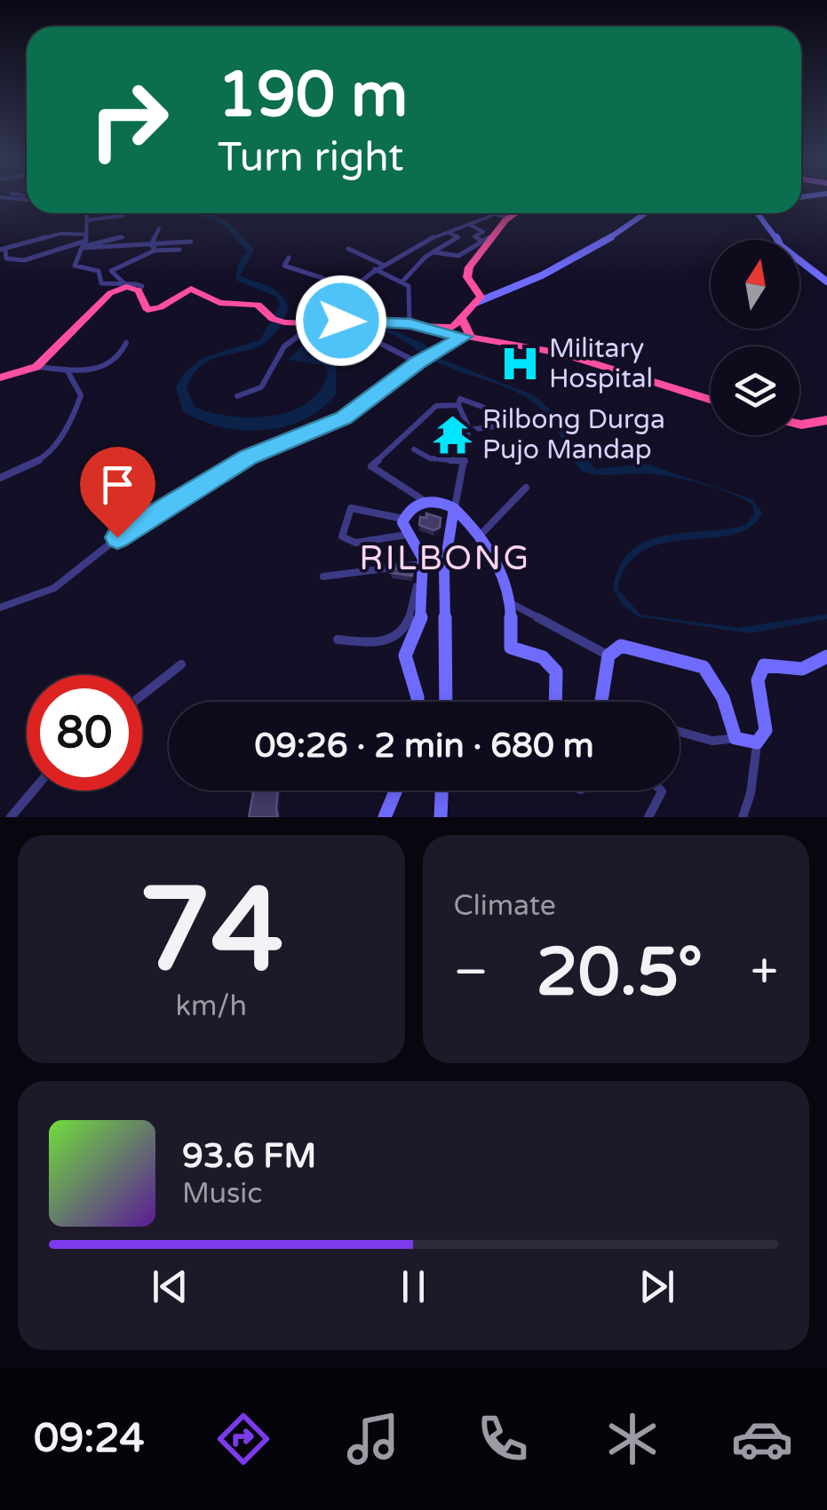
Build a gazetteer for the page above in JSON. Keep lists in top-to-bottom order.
{
  "districts": ["RILBONG"],
  "places": {
    "hospital": ["Military Hospital"],
    "temple": ["Rilbong Durga Pujo Mandap"]
  },
  "north": "top",
  "page": {
    "turn": ["190 m", "Turn right"],
    "limit": "80",
    "trip": "09:26 · 2 min · 680 m",
    "tile": [
      ["74", "km/h"],
      "Climate"
    ],
    "heat": ["−", "20.5°", "+"],
    "song": ["93.6 FM", "Music"],
    "tabs": "09:24"
  }
}
